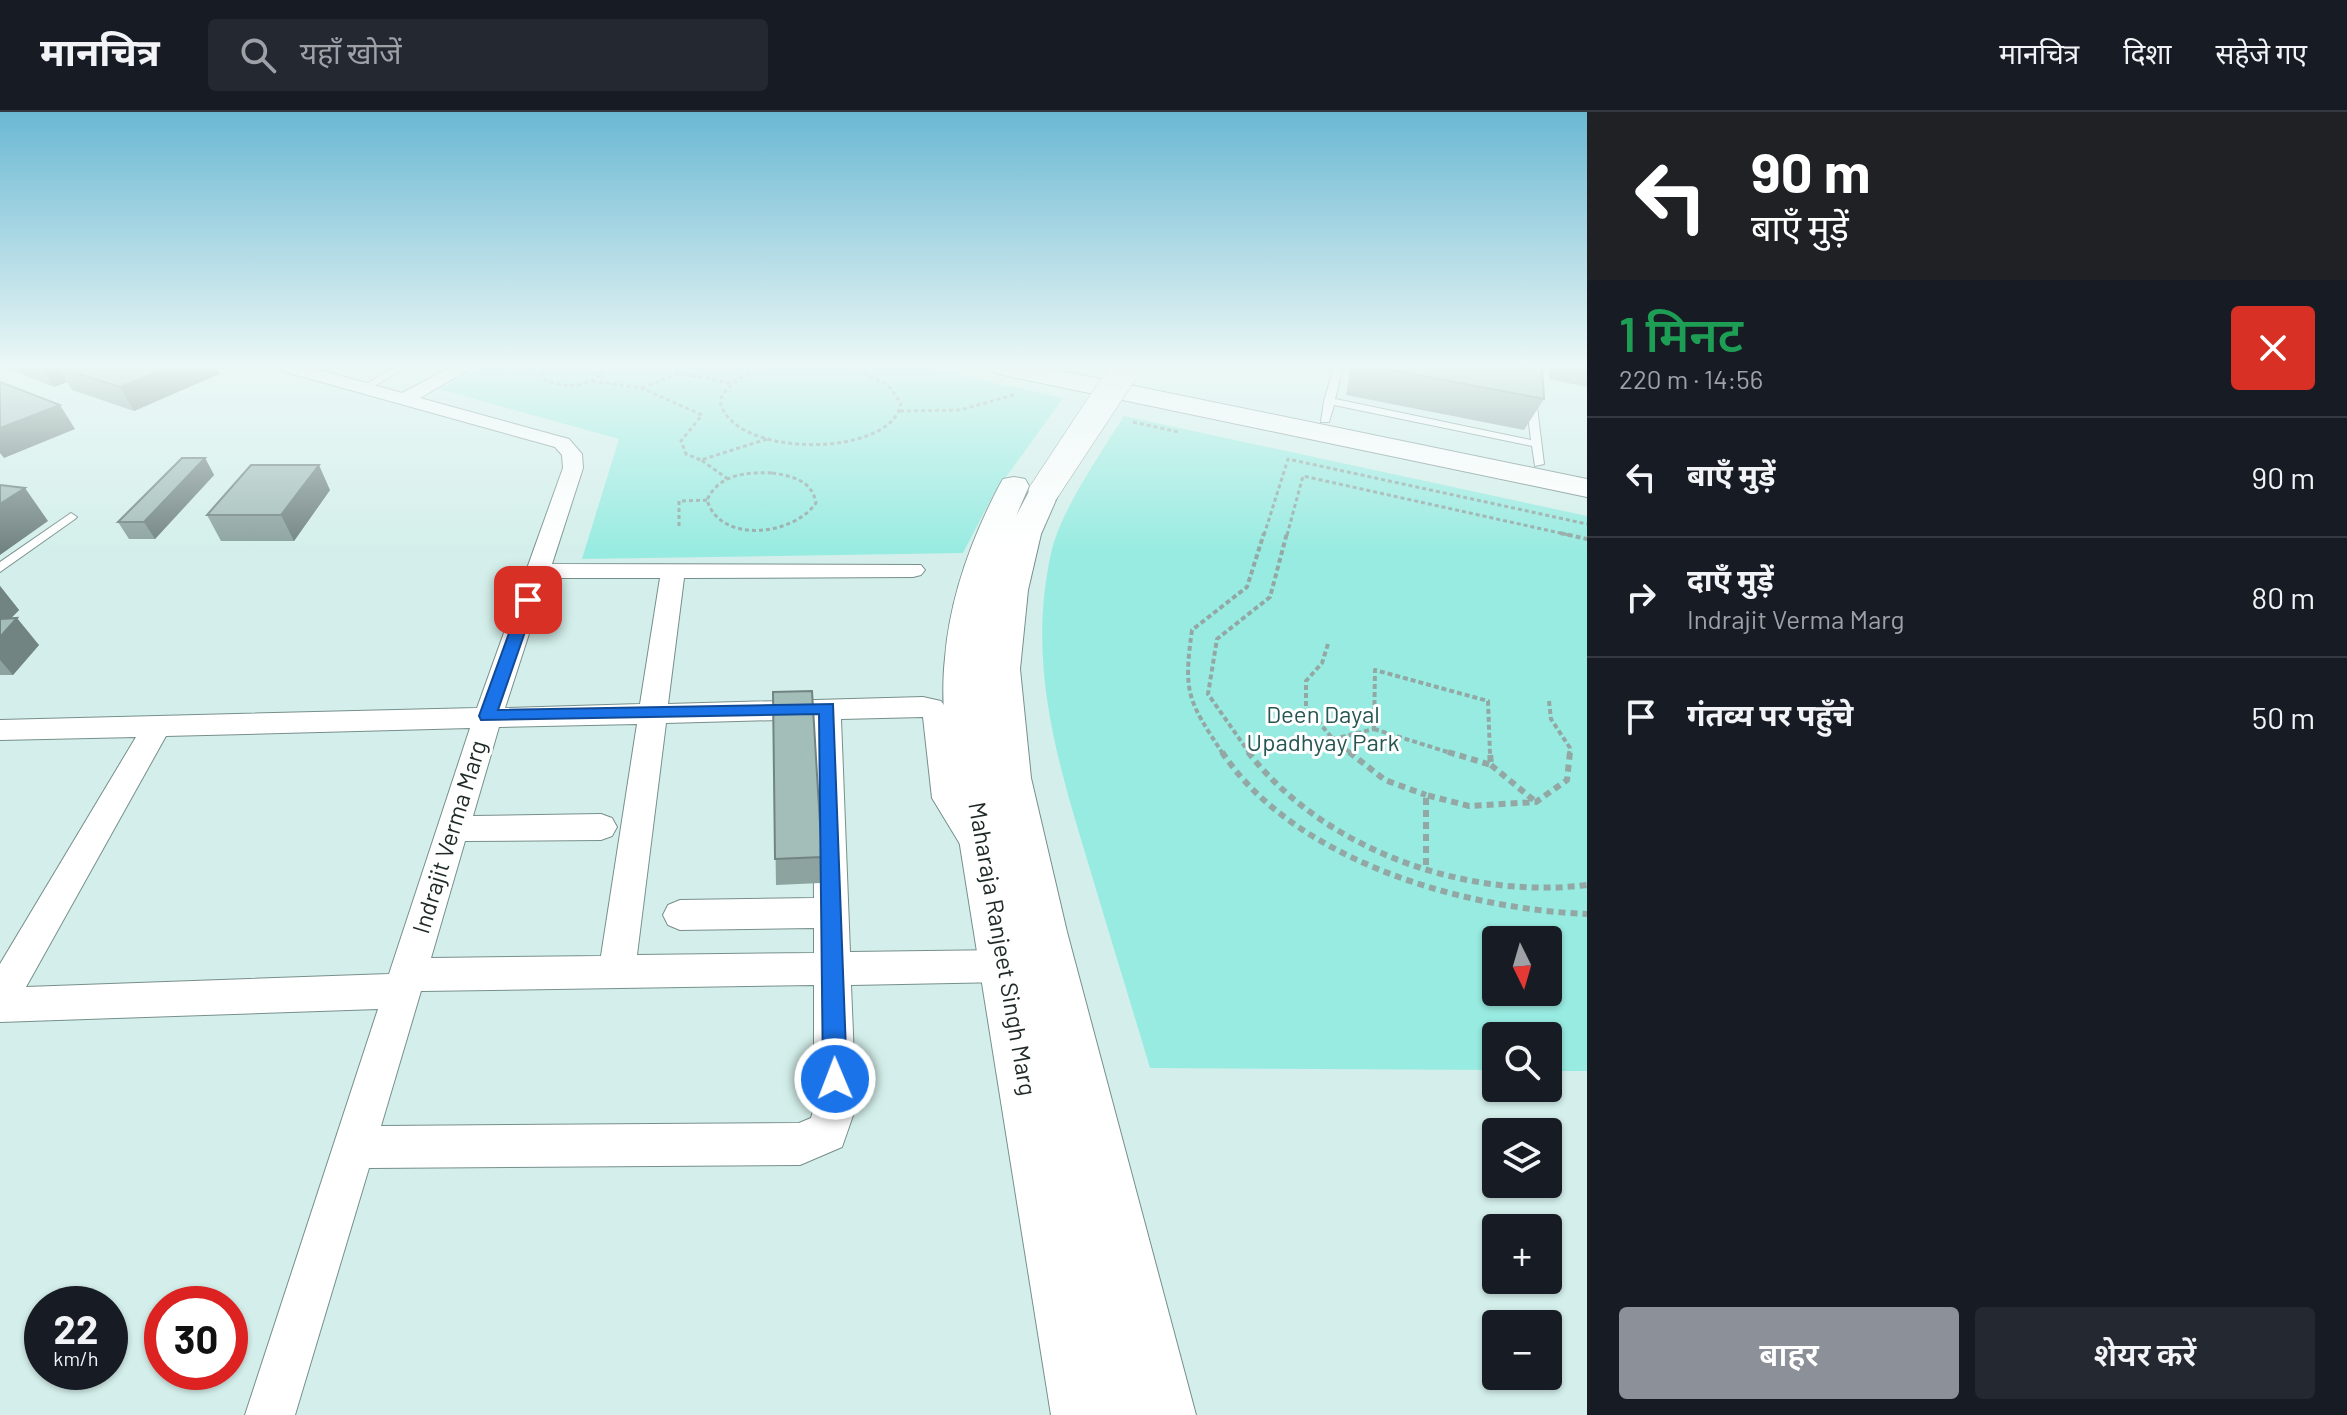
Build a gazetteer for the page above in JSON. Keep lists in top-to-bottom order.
{
  "streets": {
    "main road": ["Maharaja Ranjeet Singh Marg"],
    "street": ["Indrajit Verma Marg"]
  },
  "parks": ["Deen Dayal Upadhyay Park"],
  "north": "bottom",
  "page": {
    "header": "मानचित्र",
    "search": "यहाँ खोजें",
    "nav": ["मानचित्र", "दिशा", "सहेजे गए"],
    "turn": ["90 m", "बाएँ मुड़ें"],
    "heading": ["1 मिनट", "220 m · 14:56"],
    "list": [
      {
        "name": "बाएँ मुड़ें",
        "value": "90 m"
      },
      {
        "name": "दाएँ मुड़ें",
        "note": "Indrajit Verma Marg",
        "value": "80 m"
      },
      {
        "name": "गंतव्य पर पहुँचे",
        "value": "50 m"
      }
    ],
    "map_buttons": ["+", "−"],
    "speed": "22 km/h",
    "limit": "30",
    "buttons": ["बाहर", "शेयर करें"]
  }
}
